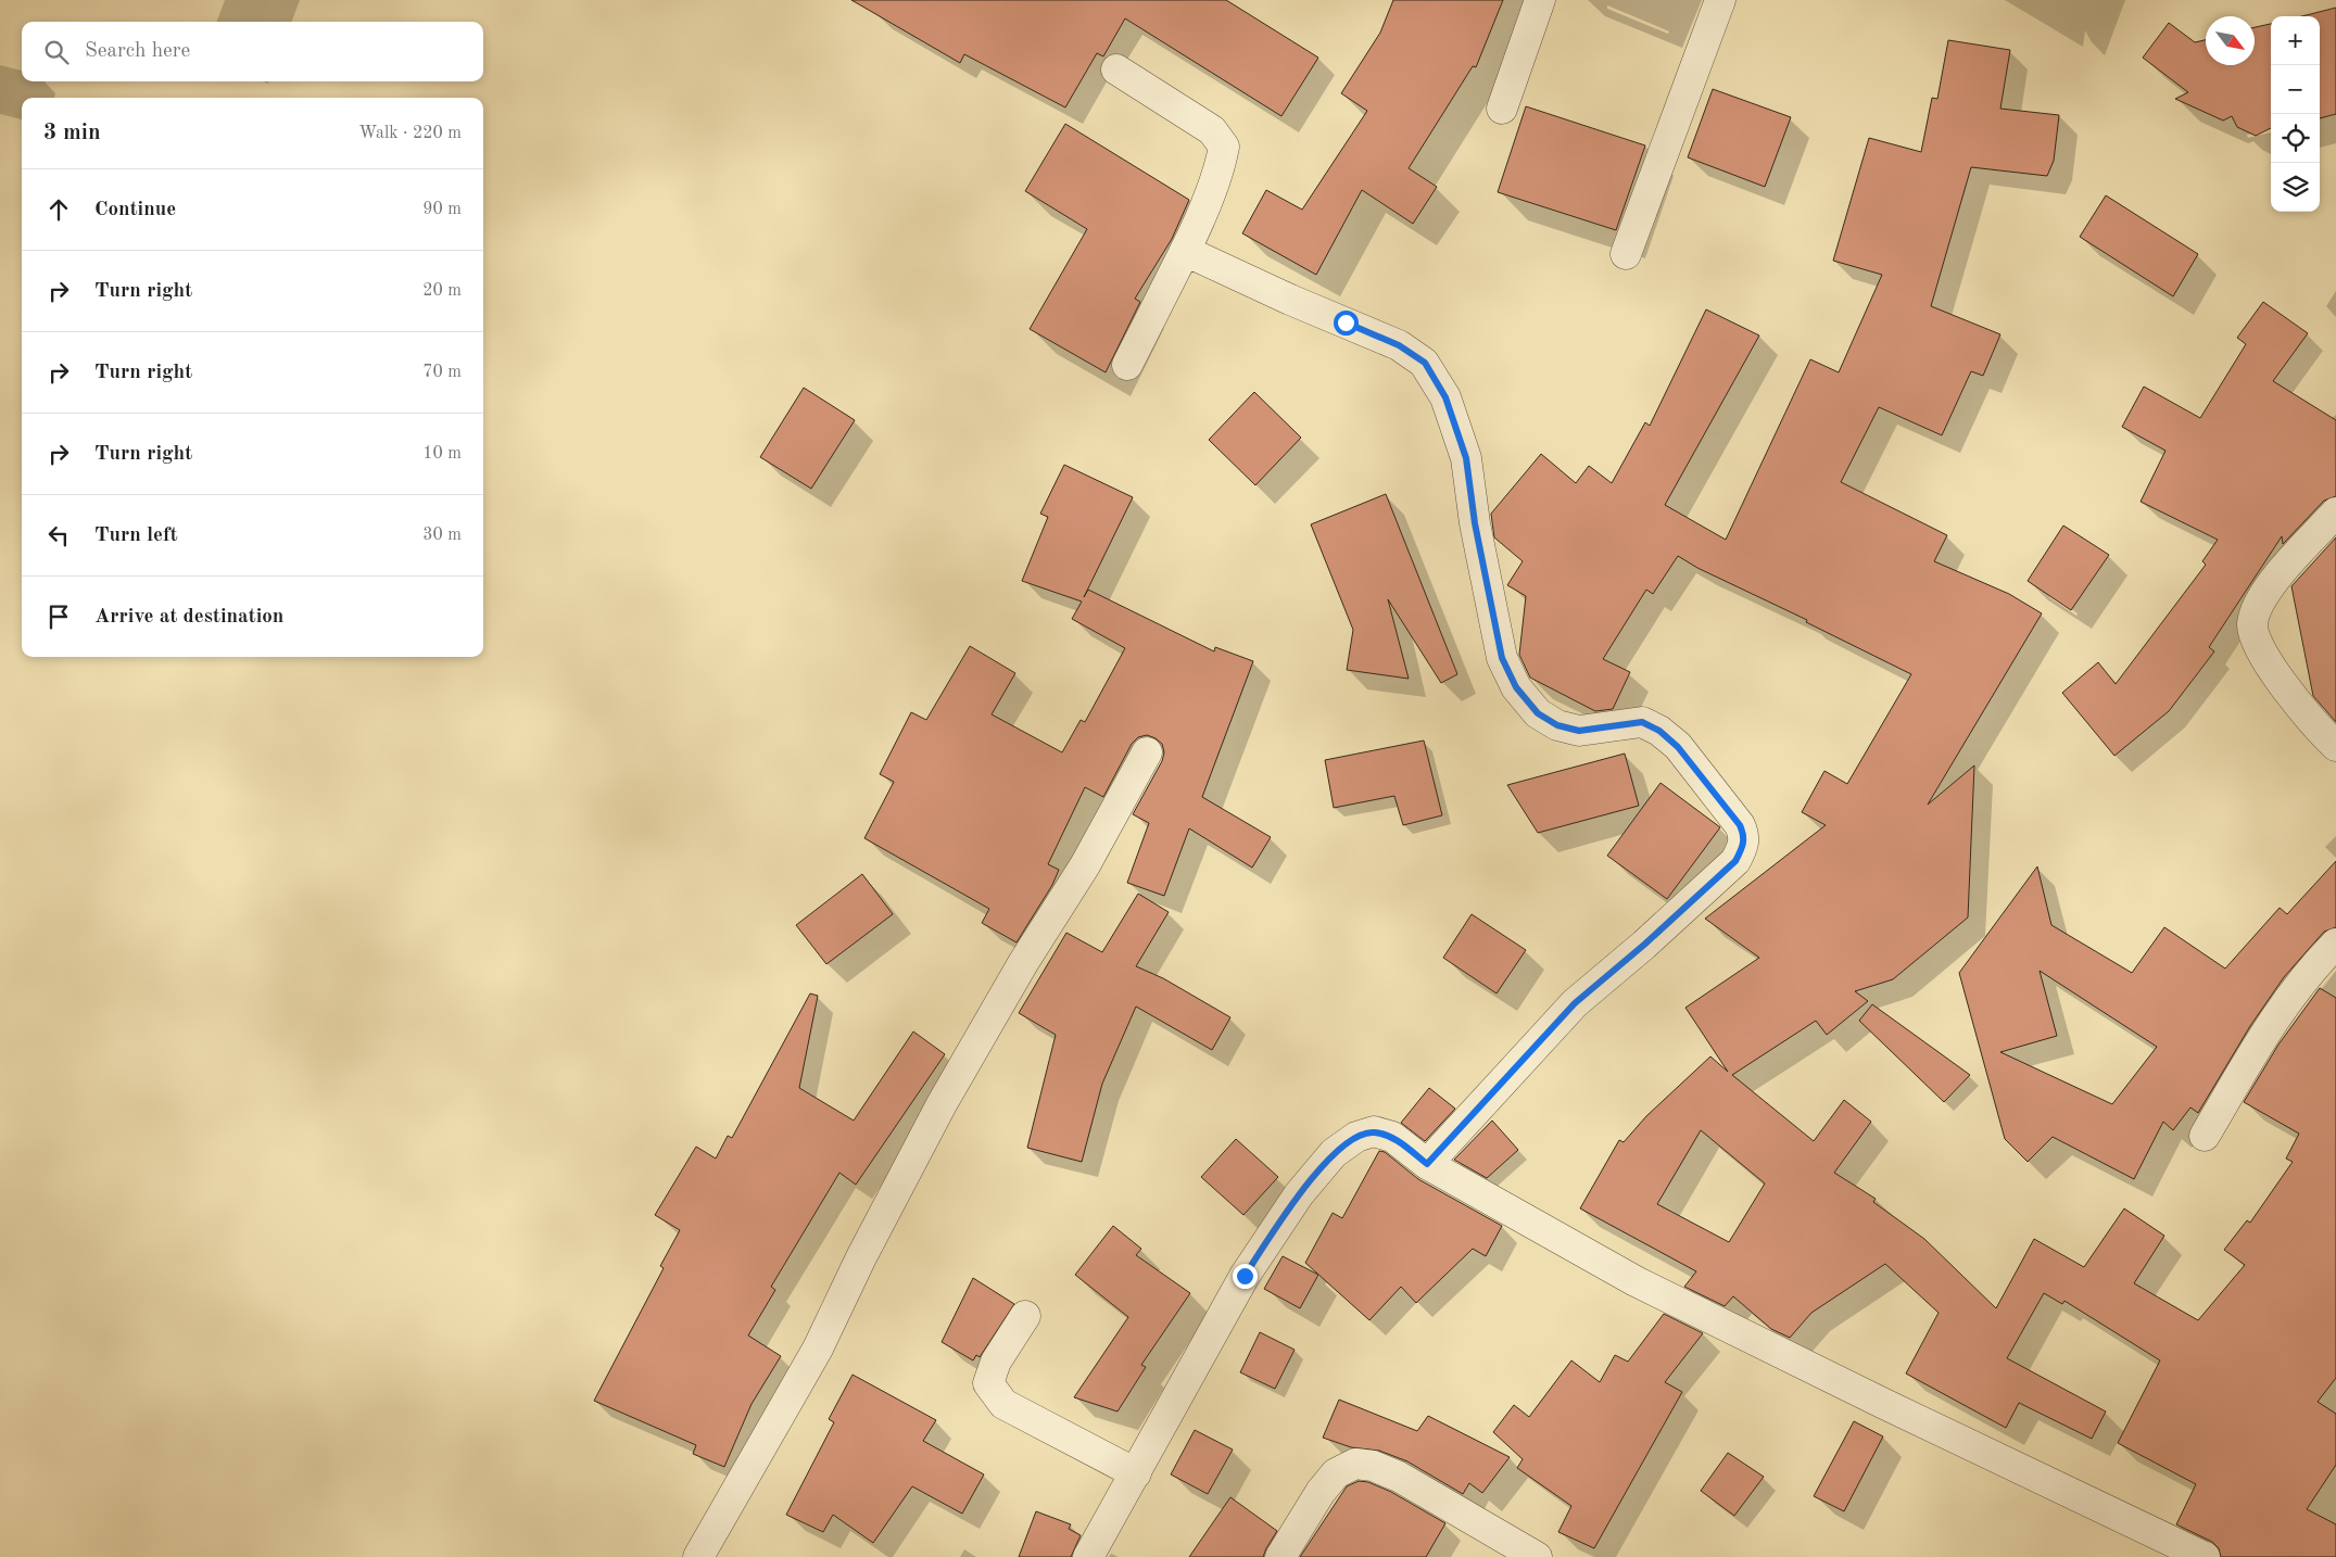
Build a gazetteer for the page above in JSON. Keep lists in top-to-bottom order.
{
  "north": "bottom right",
  "page": {
    "map_buttons": ["+", "−"],
    "search": "Search here",
    "heading": ["3 min", "Walk · 220 m"],
    "list": [
      ["Continue", "90 m"],
      ["Turn right", "20 m"],
      ["Turn right", "70 m"],
      ["Turn right", "10 m"],
      ["Turn left", "30 m"],
      "Arrive at destination"
    ]
  }
}
